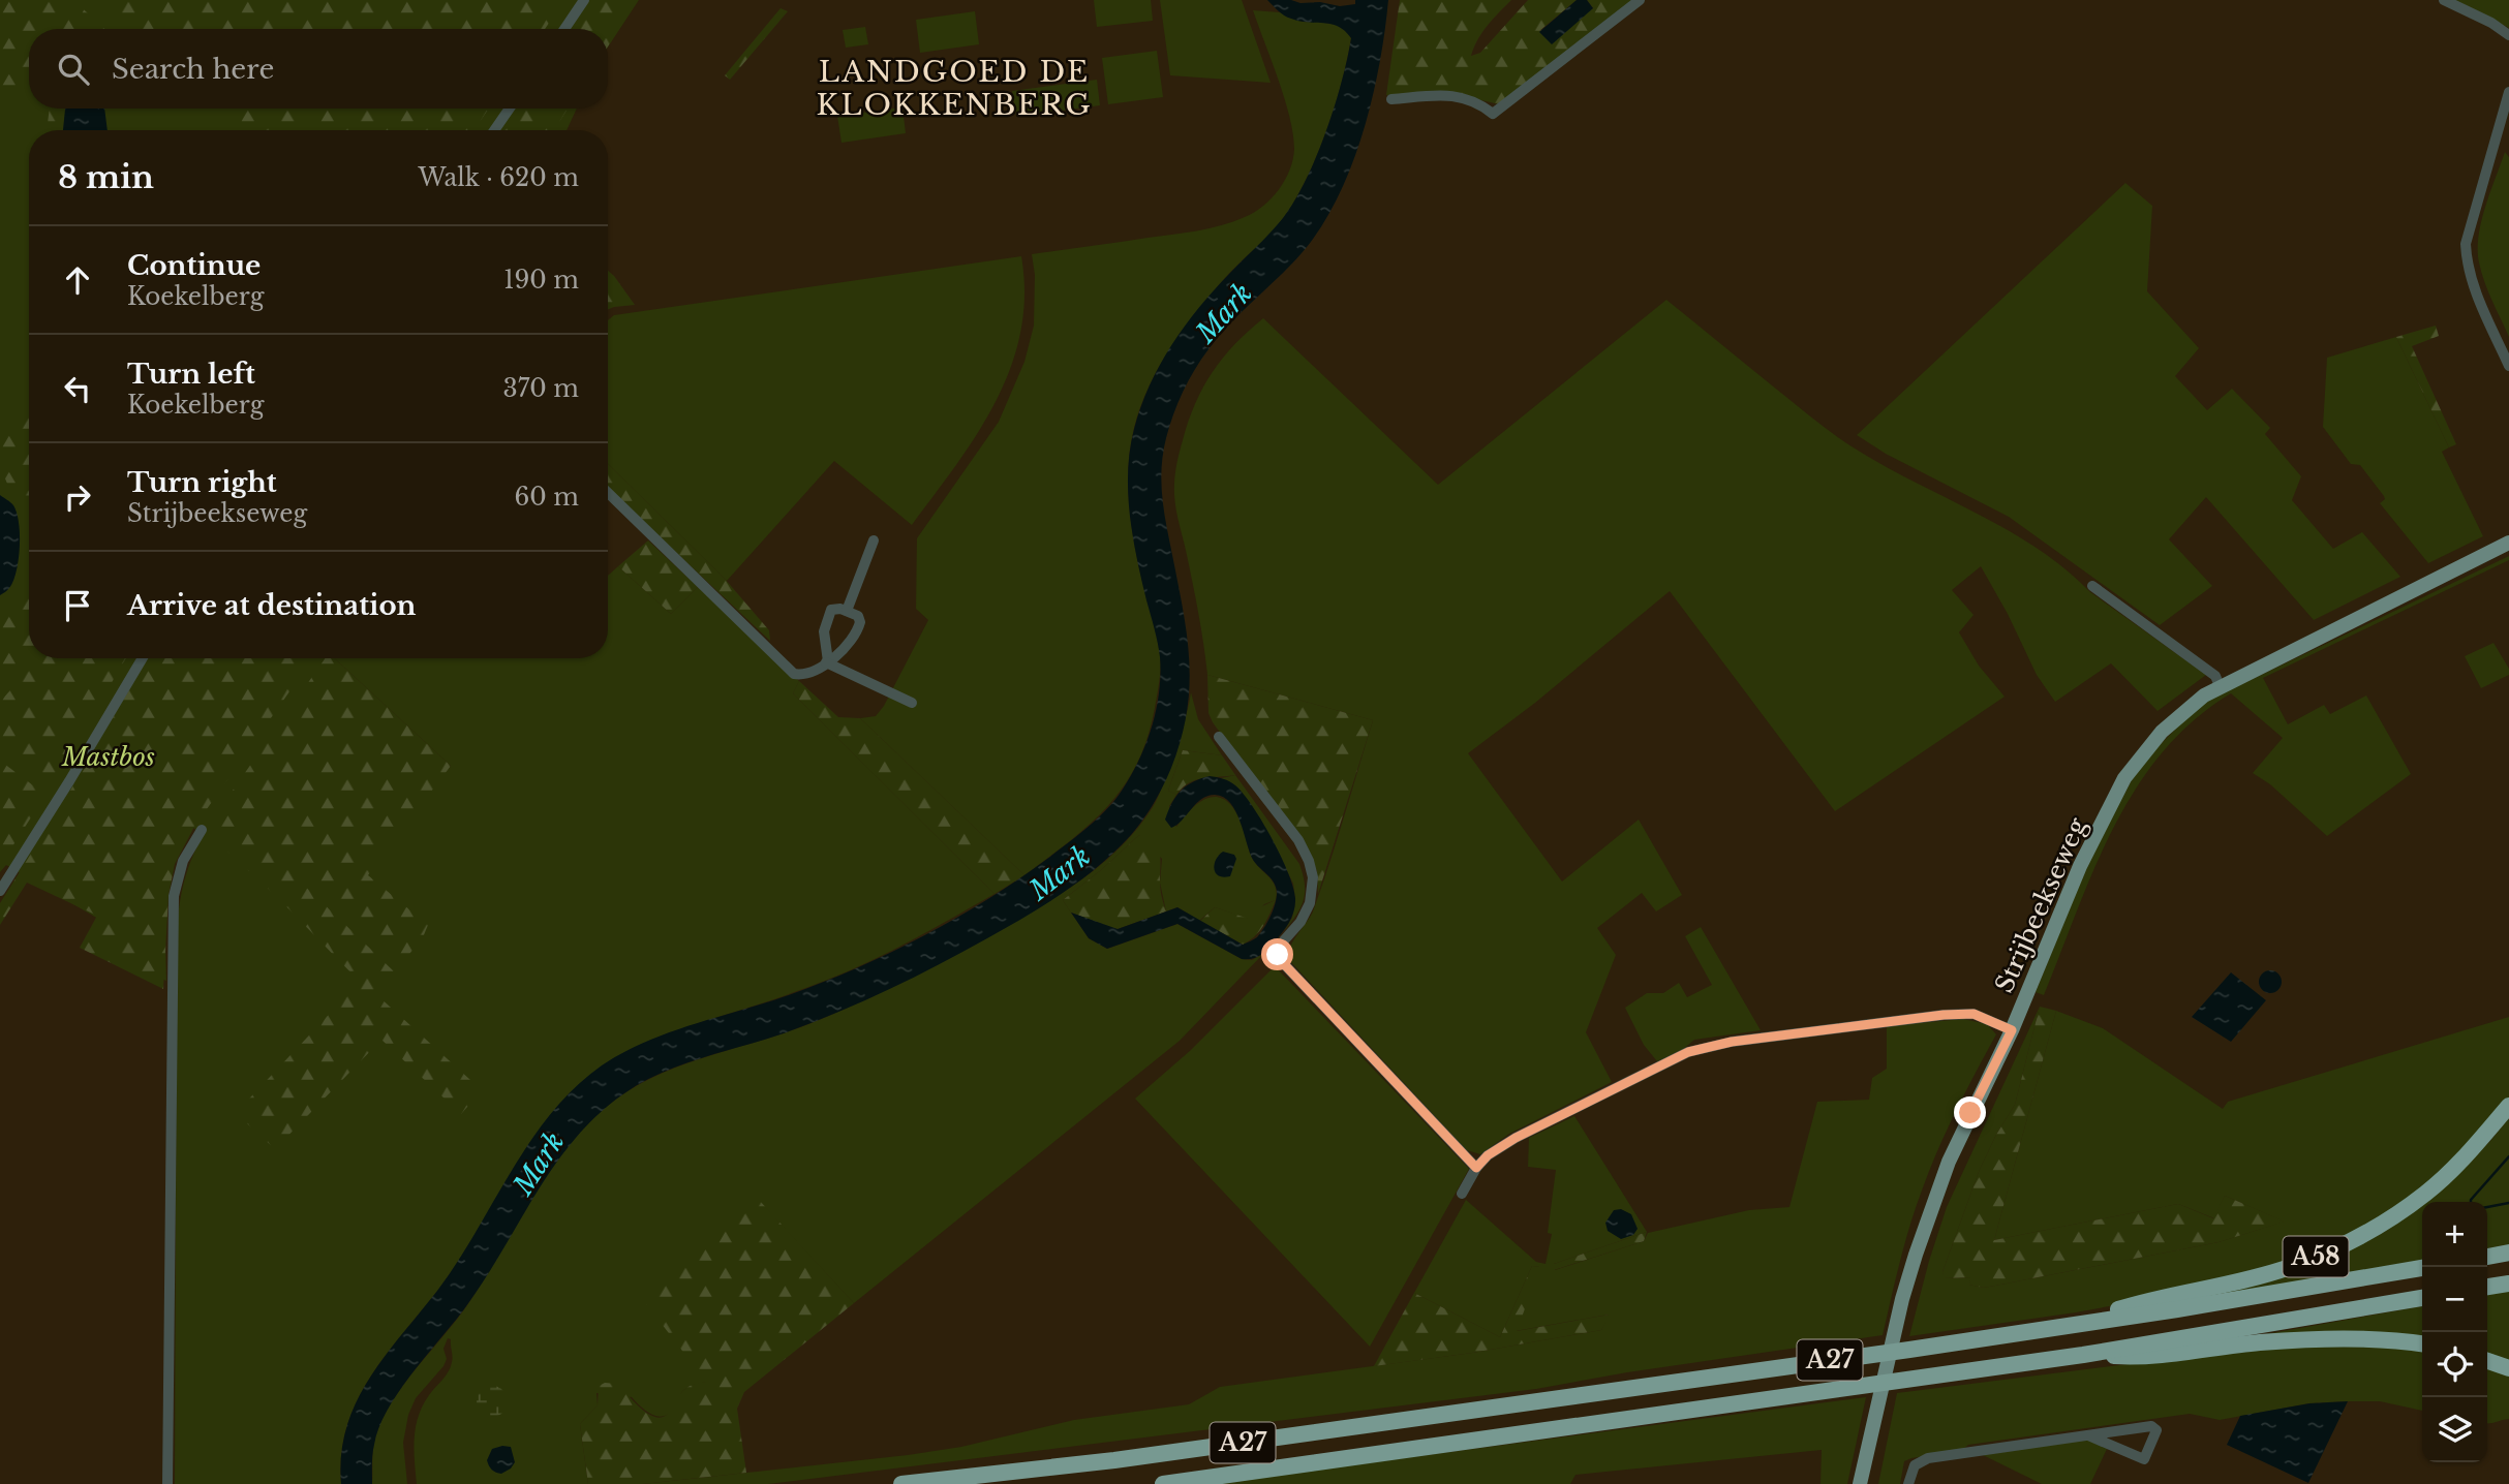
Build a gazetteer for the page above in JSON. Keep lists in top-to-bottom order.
{
  "streets": {
    "highway": ["A58", "A27"],
    "main road": ["Strijbeekseweg"]
  },
  "crossings": [
    ["A58", "A27"]
  ],
  "districts": ["LANDGOED DE KLOKKENBERG"],
  "water": ["Mark"],
  "parks": ["Mastbos"],
  "page": {
    "search": "Search here",
    "heading": ["8 min", "Walk · 620 m"],
    "list": [
      ["Continue", "Koekelberg", "190 m"],
      ["Turn left", "Koekelberg", "370 m"],
      ["Turn right", "Strijbeekseweg", "60 m"],
      "Arrive at destination"
    ],
    "map_buttons": ["+", "−"]
  }
}
